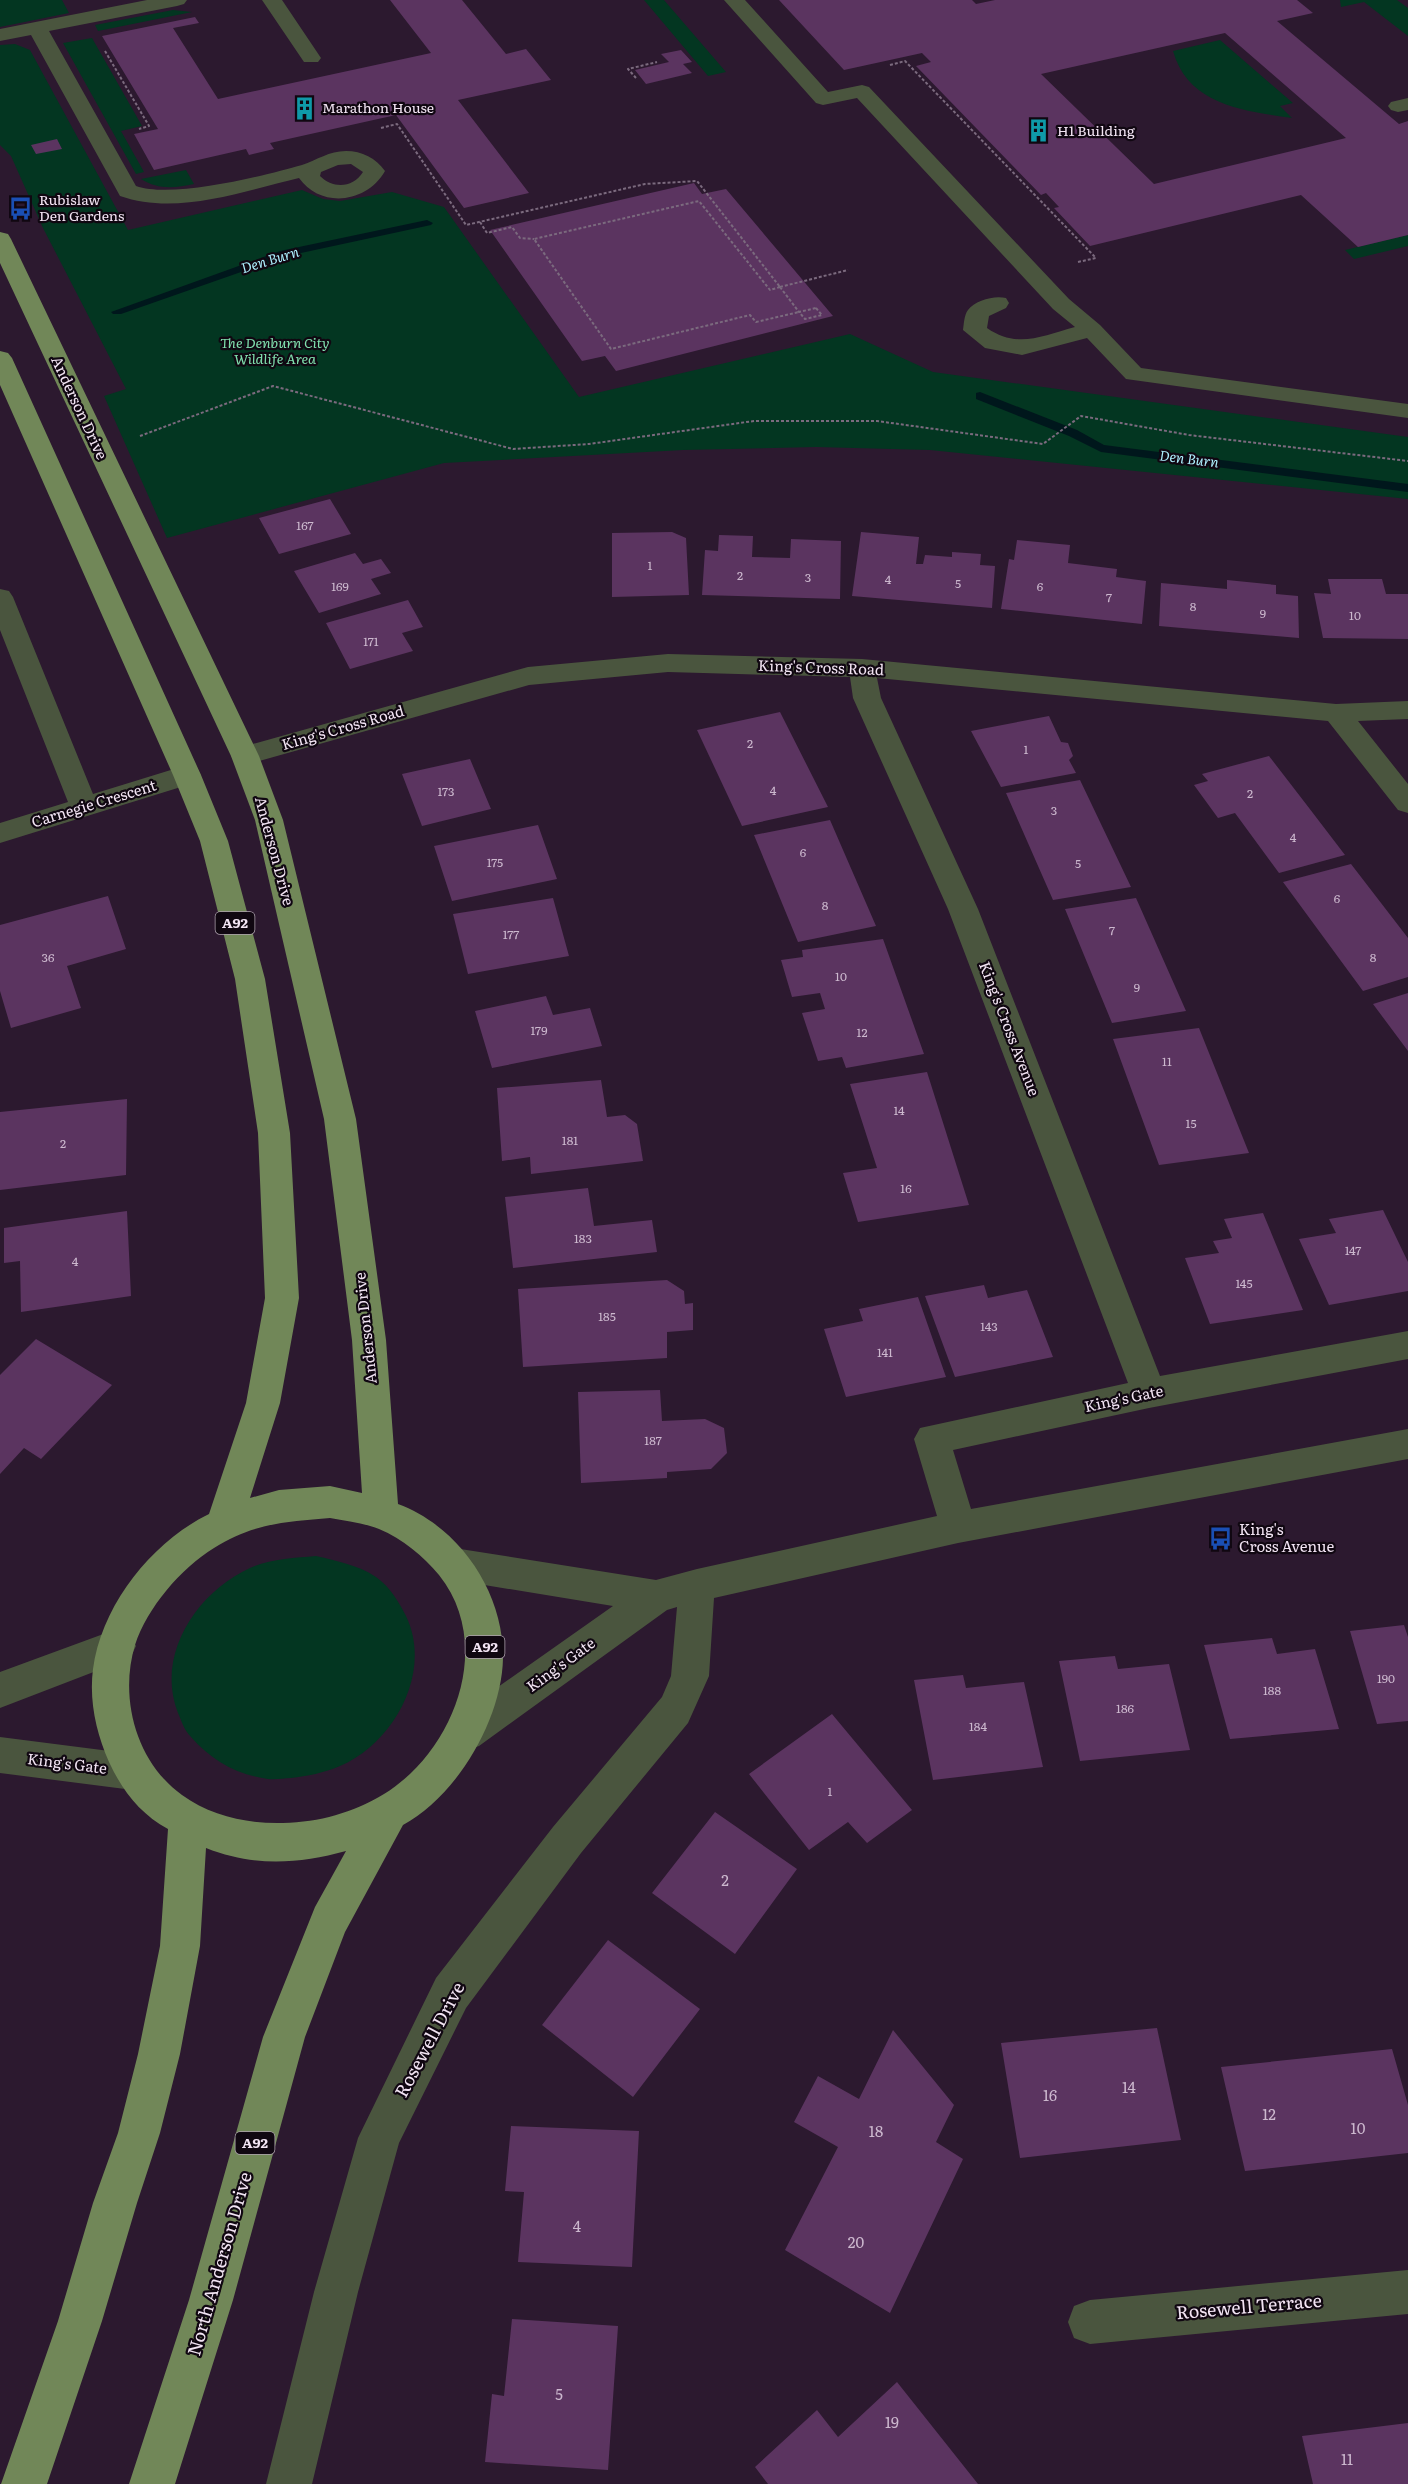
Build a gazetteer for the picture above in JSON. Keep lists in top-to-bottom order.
{
  "streets": {
    "main road": ["Anderson Drive", "A92", "North Anderson Drive"],
    "street": [
      "King's Cross Road",
      "Carnegie Crescent",
      "King's Cross Avenue",
      "King's Gate",
      "Rosewell Drive",
      "Rosewell Terrace"
    ]
  },
  "crossings": [
    ["Anderson Drive", "King's Cross Road"],
    ["Anderson Drive", "A92"],
    ["King's Cross Road", "King's Cross Avenue"],
    ["Carnegie Crescent", "A92"],
    ["A92", "King's Gate"],
    ["A92", "North Anderson Drive"],
    ["King's Cross Avenue", "King's Gate"],
    ["King's Gate", "Rosewell Drive"]
  ],
  "water": ["Den Burn"],
  "parks": ["The Denburn City Wildlife Area"],
  "places": {
    "building": ["Marathon House", "H1 Building"],
    "bus stop": ["Rubislaw Den Gardens", "King's Cross Avenue"]
  },
  "house_numbers": [
    "167",
    "1",
    "2",
    "3",
    "4",
    "5",
    "169",
    "6",
    "7",
    "8",
    "9",
    "10",
    "171",
    "2",
    "1",
    "4",
    "173",
    "2",
    "3",
    "4",
    "6",
    "175",
    "5",
    "6",
    "8",
    "7",
    "177",
    "36",
    "8",
    "10",
    "9",
    "179",
    "12",
    "11",
    "14",
    "15",
    "181",
    "2",
    "16",
    "183",
    "147",
    "4",
    "145",
    "185",
    "143",
    "141",
    "187",
    "190",
    "188",
    "186",
    "184",
    "1",
    "2",
    "14",
    "16",
    "12",
    "10",
    "18",
    "4",
    "20",
    "5",
    "19",
    "11"
  ]
}
